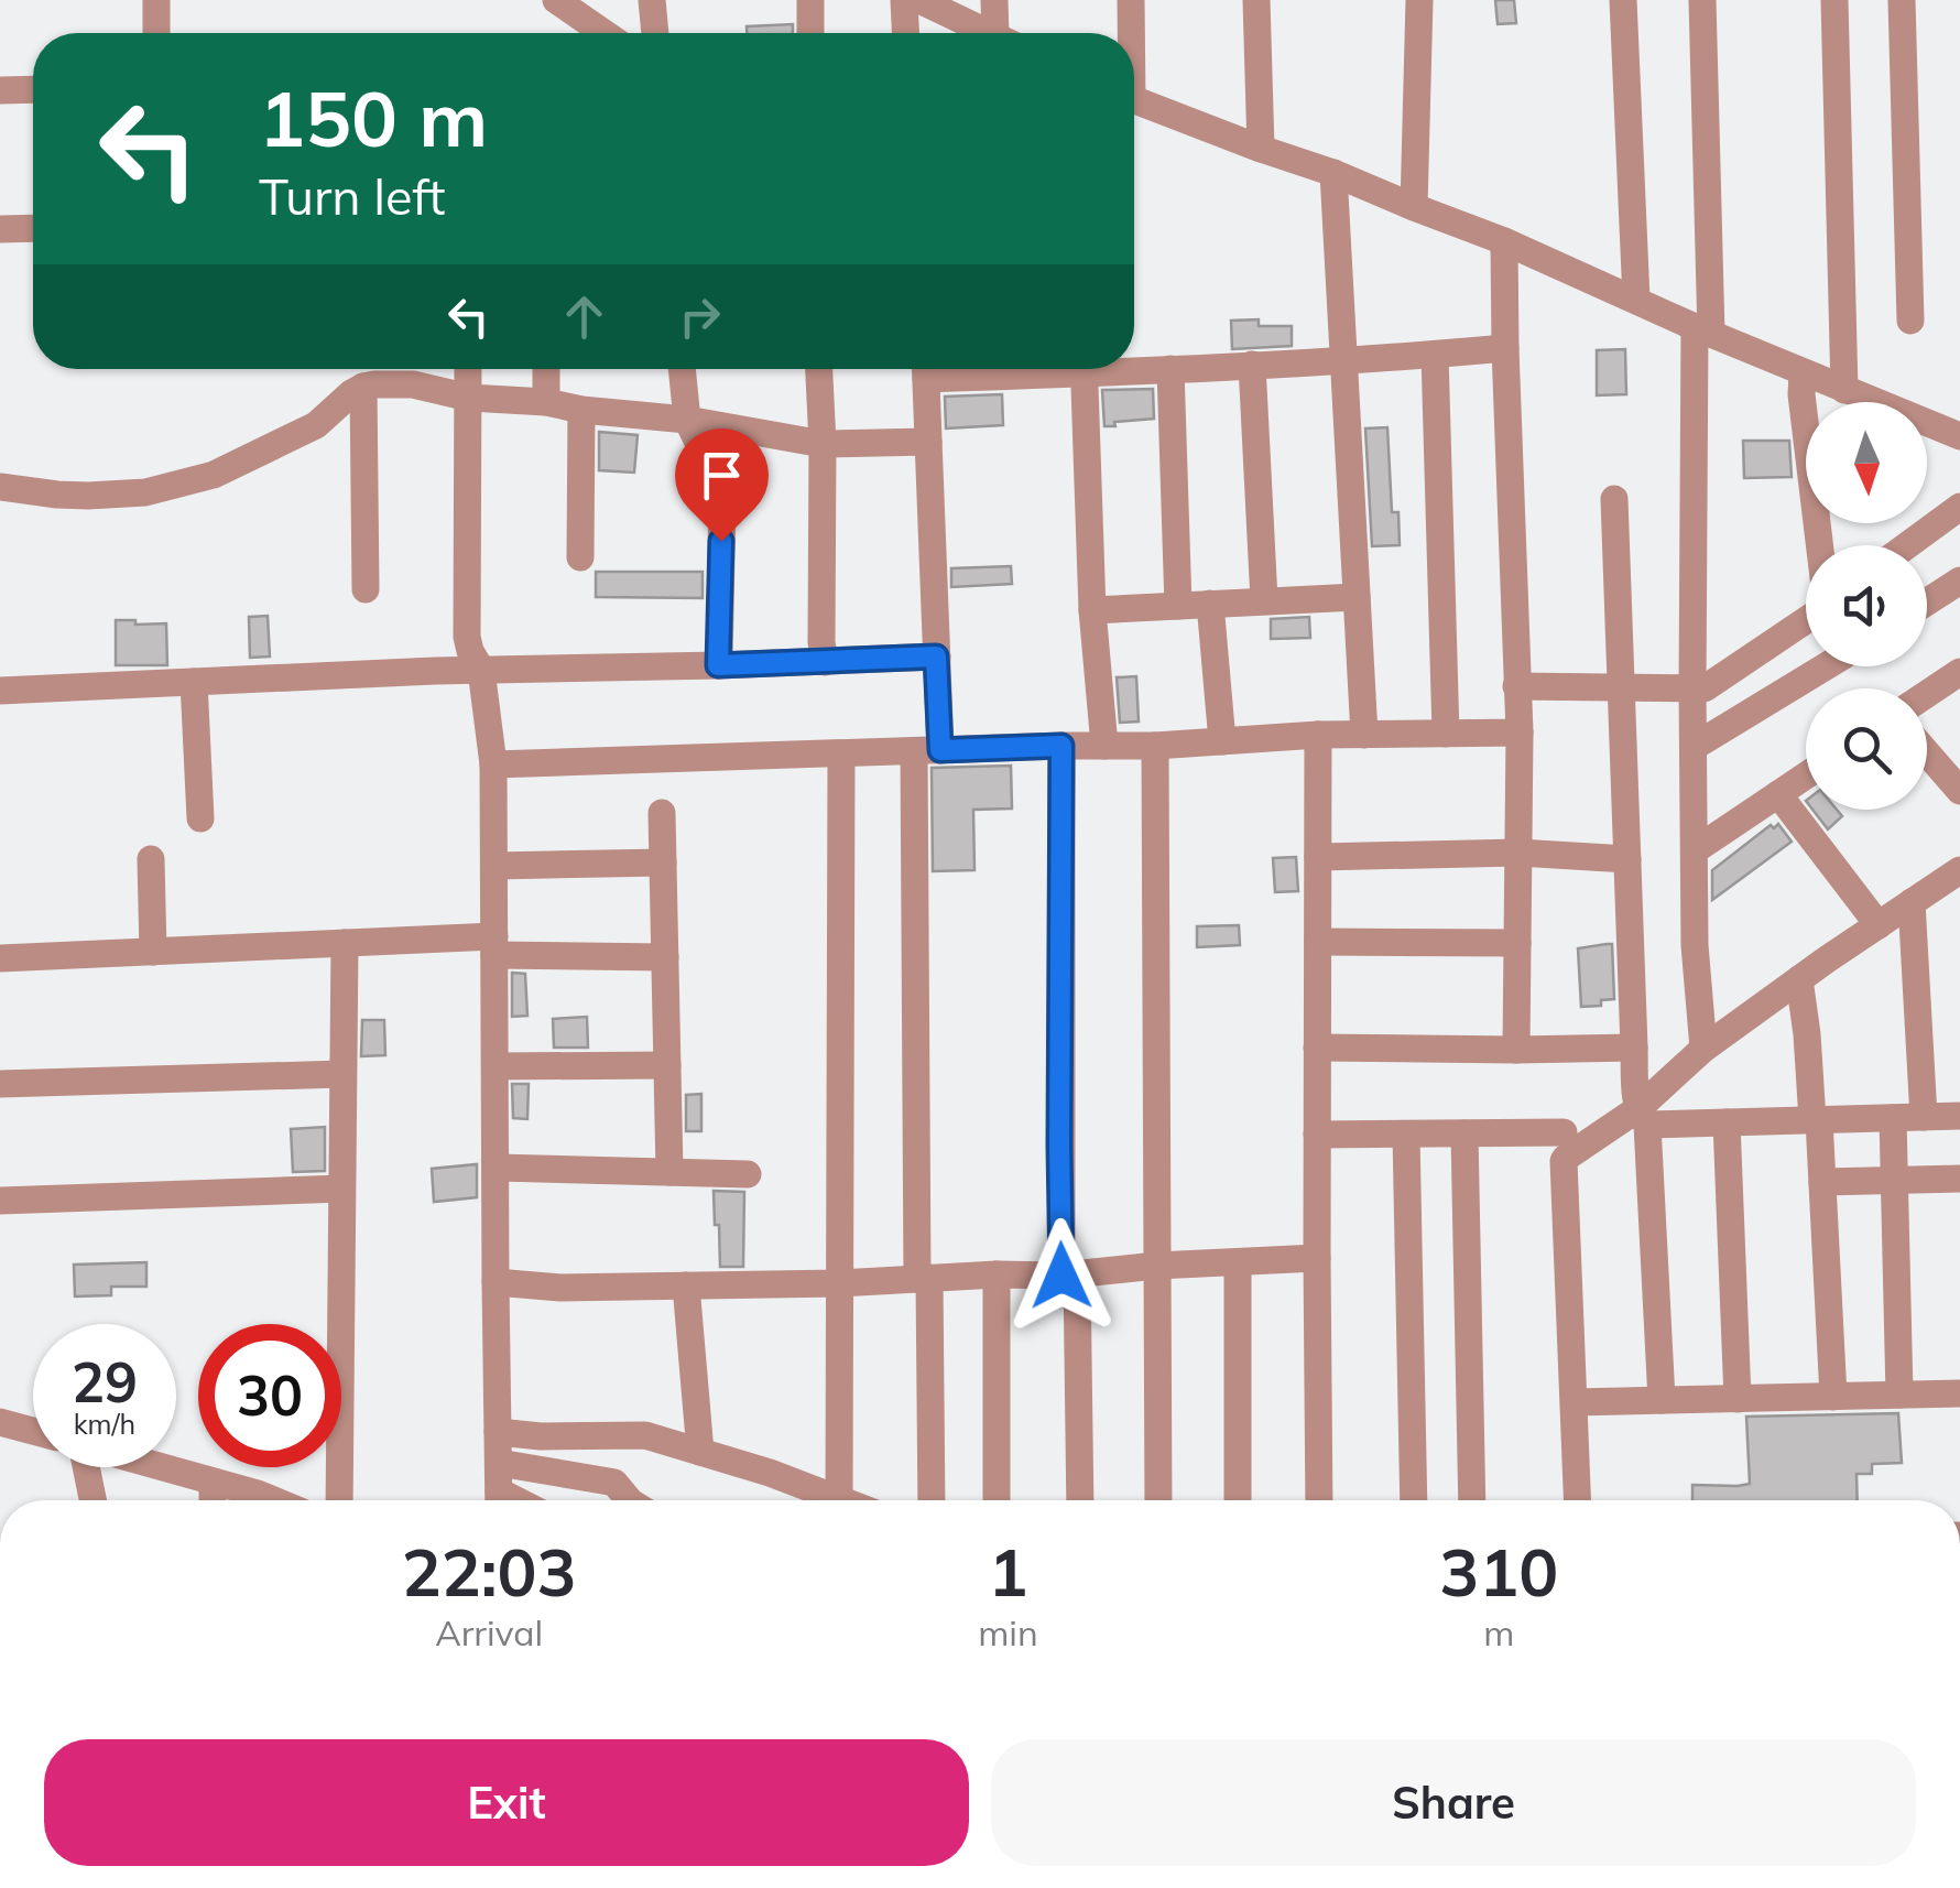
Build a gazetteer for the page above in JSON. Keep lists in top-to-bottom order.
{
  "north": "bottom",
  "page": {
    "turn": ["150 m", "Turn left"],
    "speed": "29 km/h",
    "limit": "30",
    "eta": [
      "22:03",
      "Arrival",
      "1",
      "min",
      "310",
      "m"
    ],
    "buttons": ["Exit", "Share"]
  }
}
